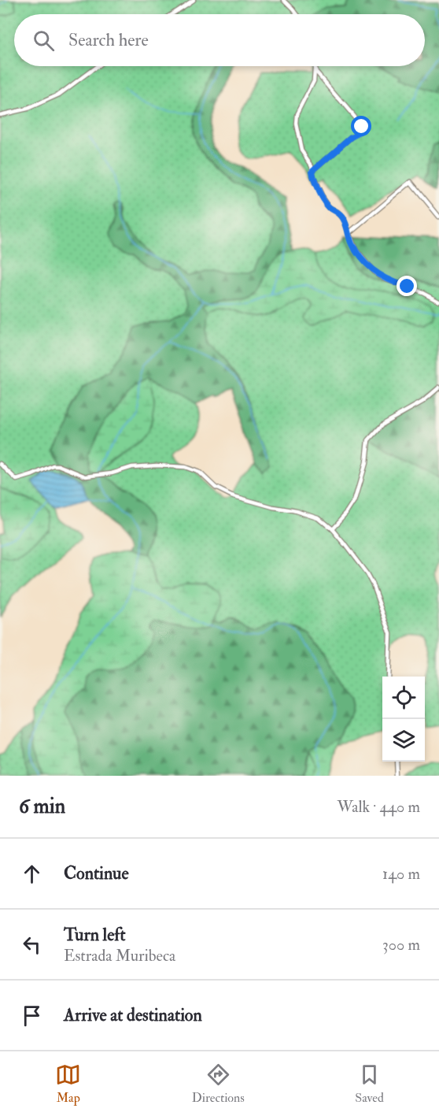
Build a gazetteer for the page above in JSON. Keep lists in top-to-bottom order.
{
  "page": {
    "search": "Search here",
    "heading": ["6 min", "Walk · 440 m"],
    "list": [
      ["Continue", "140 m"],
      ["Turn left", "Estrada Muribeca", "300 m"],
      "Arrive at destination"
    ],
    "nav": ["Map", "Directions", "Saved"]
  }
}
